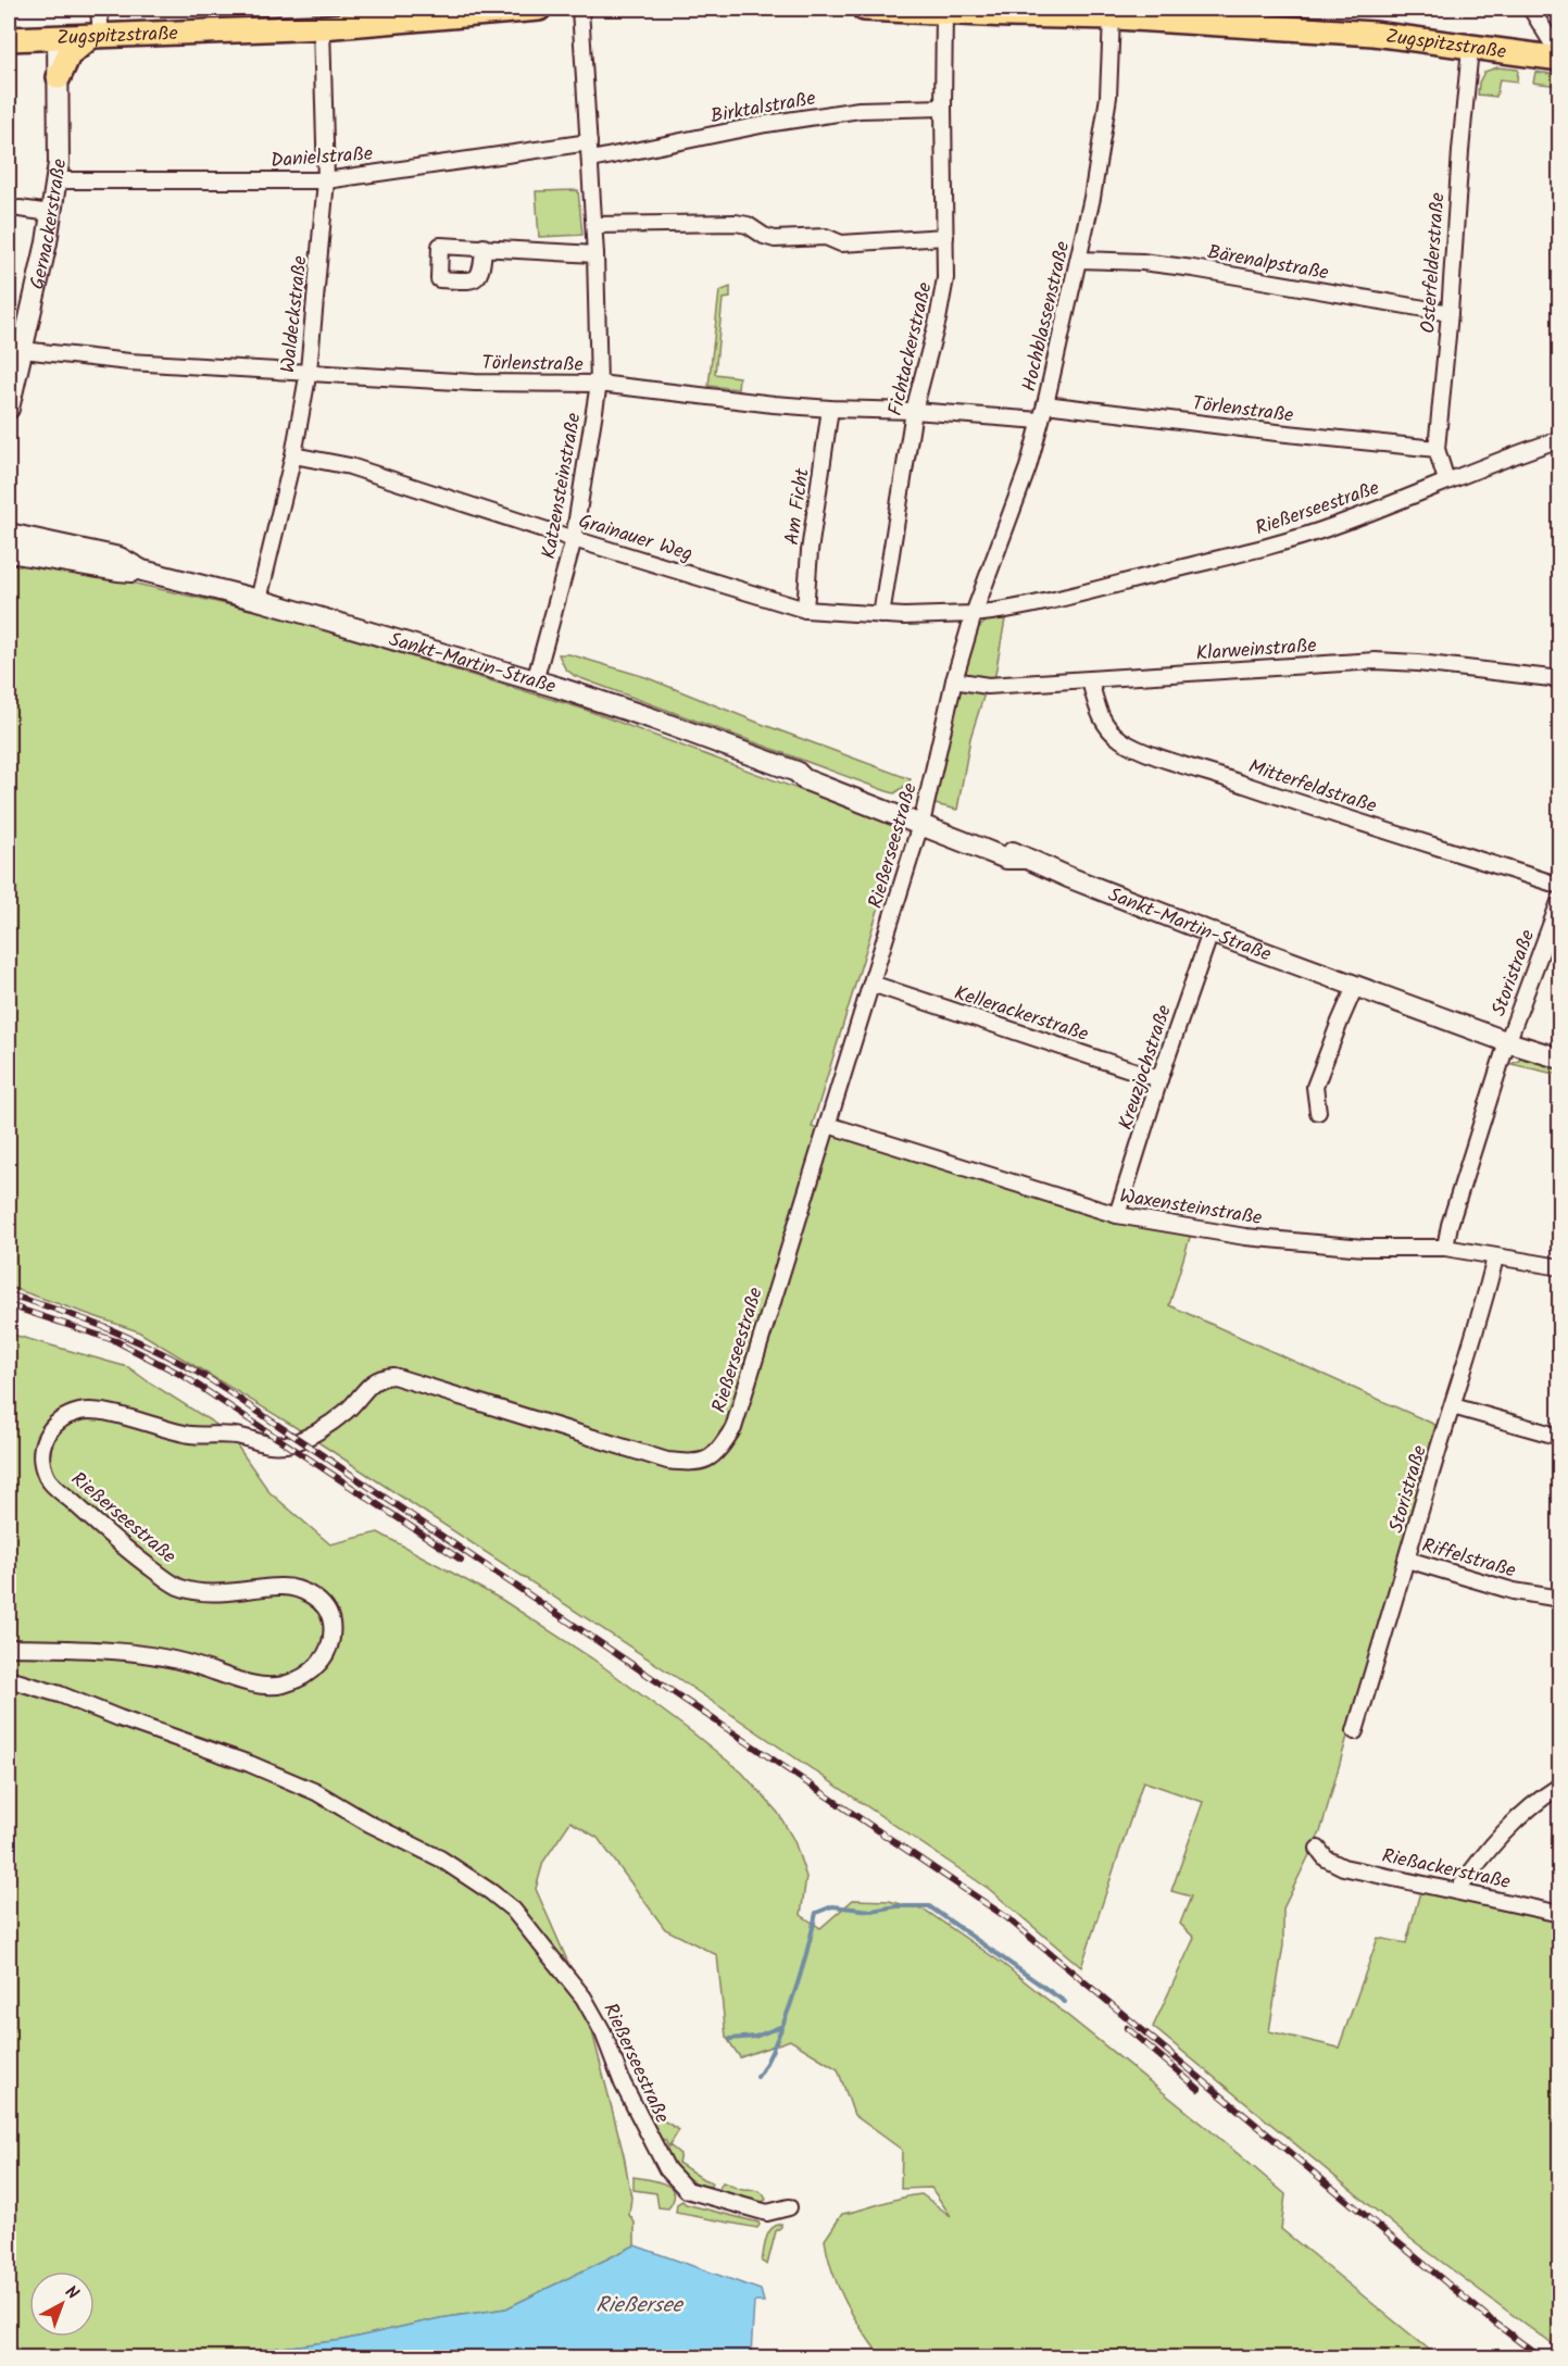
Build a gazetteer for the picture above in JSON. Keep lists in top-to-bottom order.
{
  "streets": {
    "main road": ["Zugspitzstraße", "Gernackerstraße", "Sankt-Martin-Straße"],
    "street": [
      "Birktalstraße",
      "Danielstraße",
      "Bärenalpstraße",
      "Osterfelderstraße",
      "Waldeckstraße",
      "Hochblassenstraße",
      "Fichtackerstraße",
      "Törlenstraße",
      "Katzensteinstraße",
      "Am Ficht",
      "Rießerseestraße",
      "Grainauer Weg",
      "Klarweinstraße",
      "Mitterfeldstraße",
      "Storistraße",
      "Kellerackerstraße",
      "Kreuzjochstraße",
      "Waxensteinstraße",
      "Riffelstraße",
      "Rießackerstraße"
    ]
  },
  "crossings": [
    ["Zugspitzstraße", "Gernackerstraße"],
    ["Zugspitzstraße", "Osterfelderstraße"],
    ["Zugspitzstraße", "Waldeckstraße"],
    ["Zugspitzstraße", "Hochblassenstraße"],
    ["Zugspitzstraße", "Fichtackerstraße"],
    ["Birktalstraße", "Fichtackerstraße"],
    ["Birktalstraße", "Katzensteinstraße"],
    ["Danielstraße", "Gernackerstraße"],
    ["Danielstraße", "Waldeckstraße"],
    ["Danielstraße", "Katzensteinstraße"],
    ["Gernackerstraße", "Törlenstraße"],
    ["Bärenalpstraße", "Osterfelderstraße"],
    ["Bärenalpstraße", "Hochblassenstraße"],
    ["Osterfelderstraße", "Törlenstraße"],
    ["Osterfelderstraße", "Rießerseestraße"],
    ["Waldeckstraße", "Törlenstraße"],
    ["Waldeckstraße", "Grainauer Weg"],
    ["Waldeckstraße", "Sankt-Martin-Straße"],
    ["Hochblassenstraße", "Törlenstraße"],
    ["Hochblassenstraße", "Rießerseestraße"],
    ["Hochblassenstraße", "Grainauer Weg"],
    ["Fichtackerstraße", "Törlenstraße"],
    ["Fichtackerstraße", "Grainauer Weg"],
    ["Törlenstraße", "Katzensteinstraße"],
    ["Törlenstraße", "Am Ficht"],
    ["Katzensteinstraße", "Grainauer Weg"],
    ["Katzensteinstraße", "Sankt-Martin-Straße"],
    ["Am Ficht", "Grainauer Weg"],
    ["Rießerseestraße", "Grainauer Weg"],
    ["Rießerseestraße", "Klarweinstraße"],
    ["Rießerseestraße", "Sankt-Martin-Straße"],
    ["Rießerseestraße", "Kellerackerstraße"],
    ["Rießerseestraße", "Waxensteinstraße"],
    ["Klarweinstraße", "Mitterfeldstraße"],
    ["Sankt-Martin-Straße", "Storistraße"],
    ["Sankt-Martin-Straße", "Kreuzjochstraße"],
    ["Storistraße", "Waxensteinstraße"],
    ["Storistraße", "Riffelstraße"],
    ["Kellerackerstraße", "Kreuzjochstraße"],
    ["Kreuzjochstraße", "Waxensteinstraße"]
  ],
  "water": ["Rießersee"],
  "north": "top right"
}
